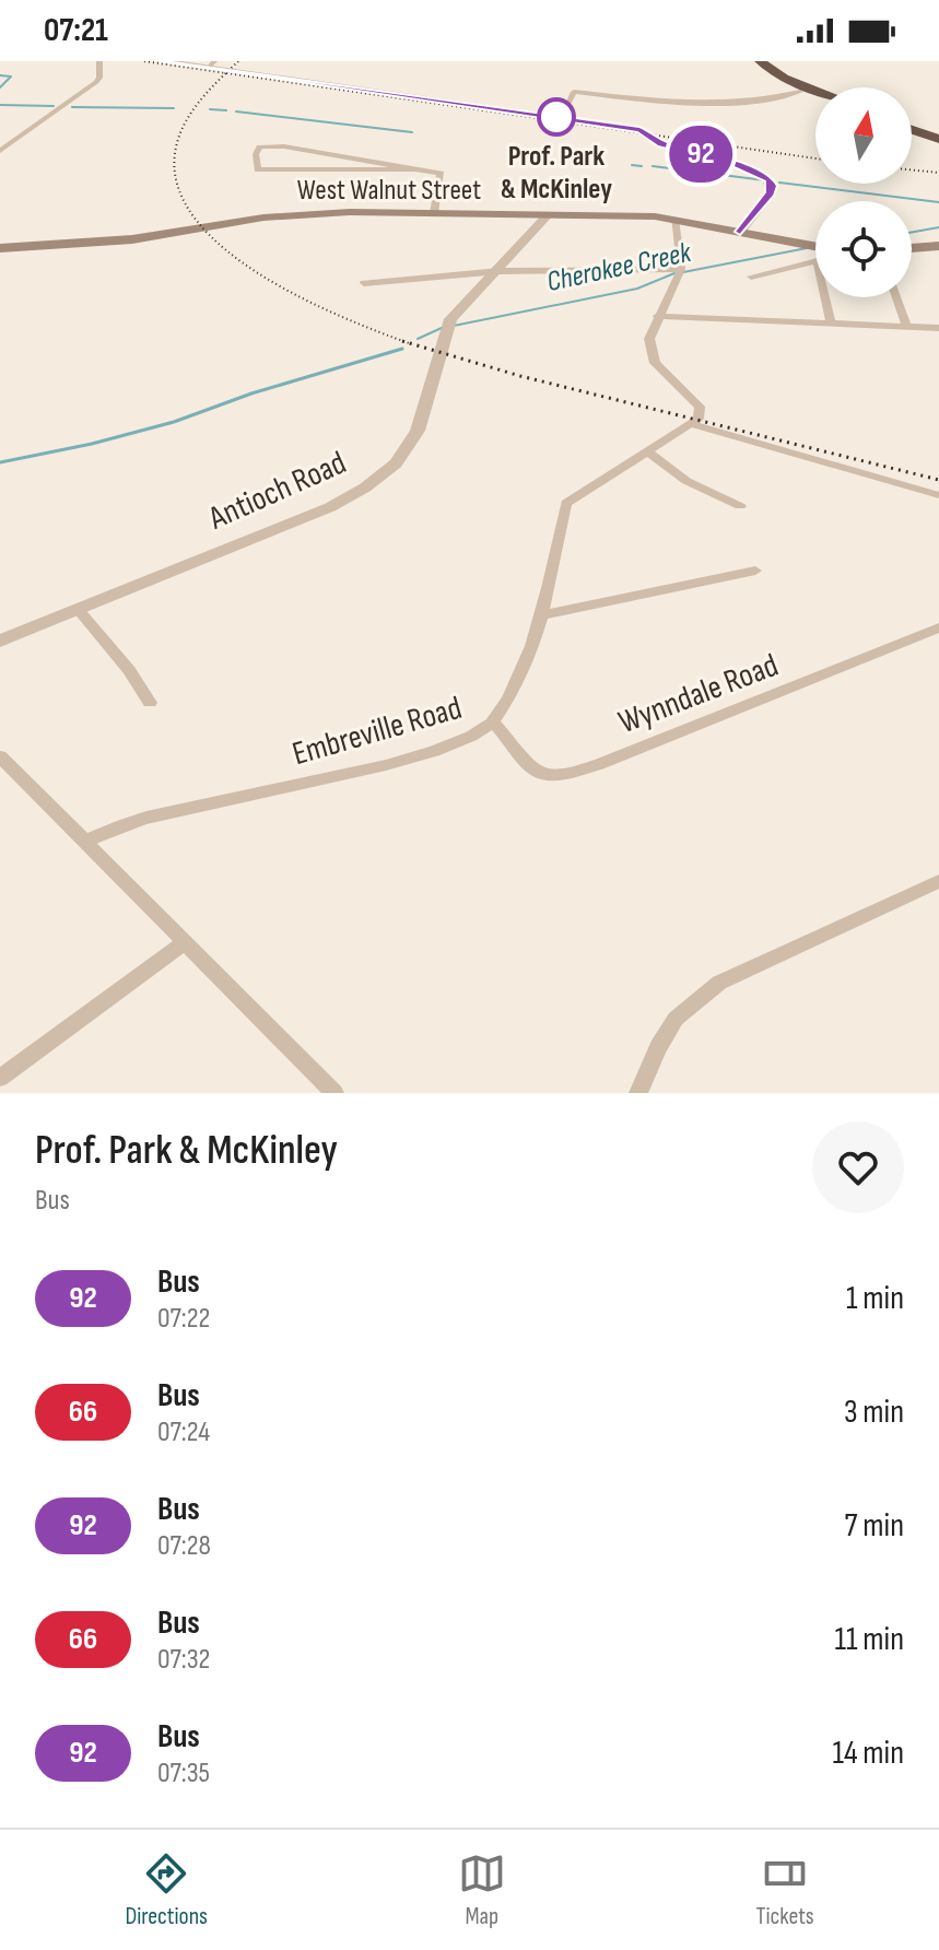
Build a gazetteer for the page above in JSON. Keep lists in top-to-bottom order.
{
  "streets": {
    "main road": ["West Walnut Street"],
    "street": ["Antioch Road", "Wynndale Road", "Embreville Road"]
  },
  "crossings": [
    ["West Walnut Street", "Antioch Road"],
    ["Wynndale Road", "Embreville Road"]
  ],
  "water": ["Cherokee Creek"],
  "places": ["Prof. Park & McKinley"],
  "lines": ["bus line 92"],
  "north": "top",
  "page": {
    "status": "07:21",
    "on_map": "92",
    "heading": ["Prof. Park & McKinley", "Bus"],
    "list": [
      {
        "mark": "92",
        "name": "Bus",
        "note": "07:22",
        "value": "1 min"
      },
      {
        "mark": "66",
        "name": "Bus",
        "note": "07:24",
        "value": "3 min"
      },
      {
        "mark": "92",
        "name": "Bus",
        "note": "07:28",
        "value": "7 min"
      },
      {
        "mark": "66",
        "name": "Bus",
        "note": "07:32",
        "value": "11 min"
      },
      {
        "mark": "92",
        "name": "Bus",
        "note": "07:35",
        "value": "14 min"
      }
    ],
    "tabs": ["Directions", "Map", "Tickets"]
  }
}
